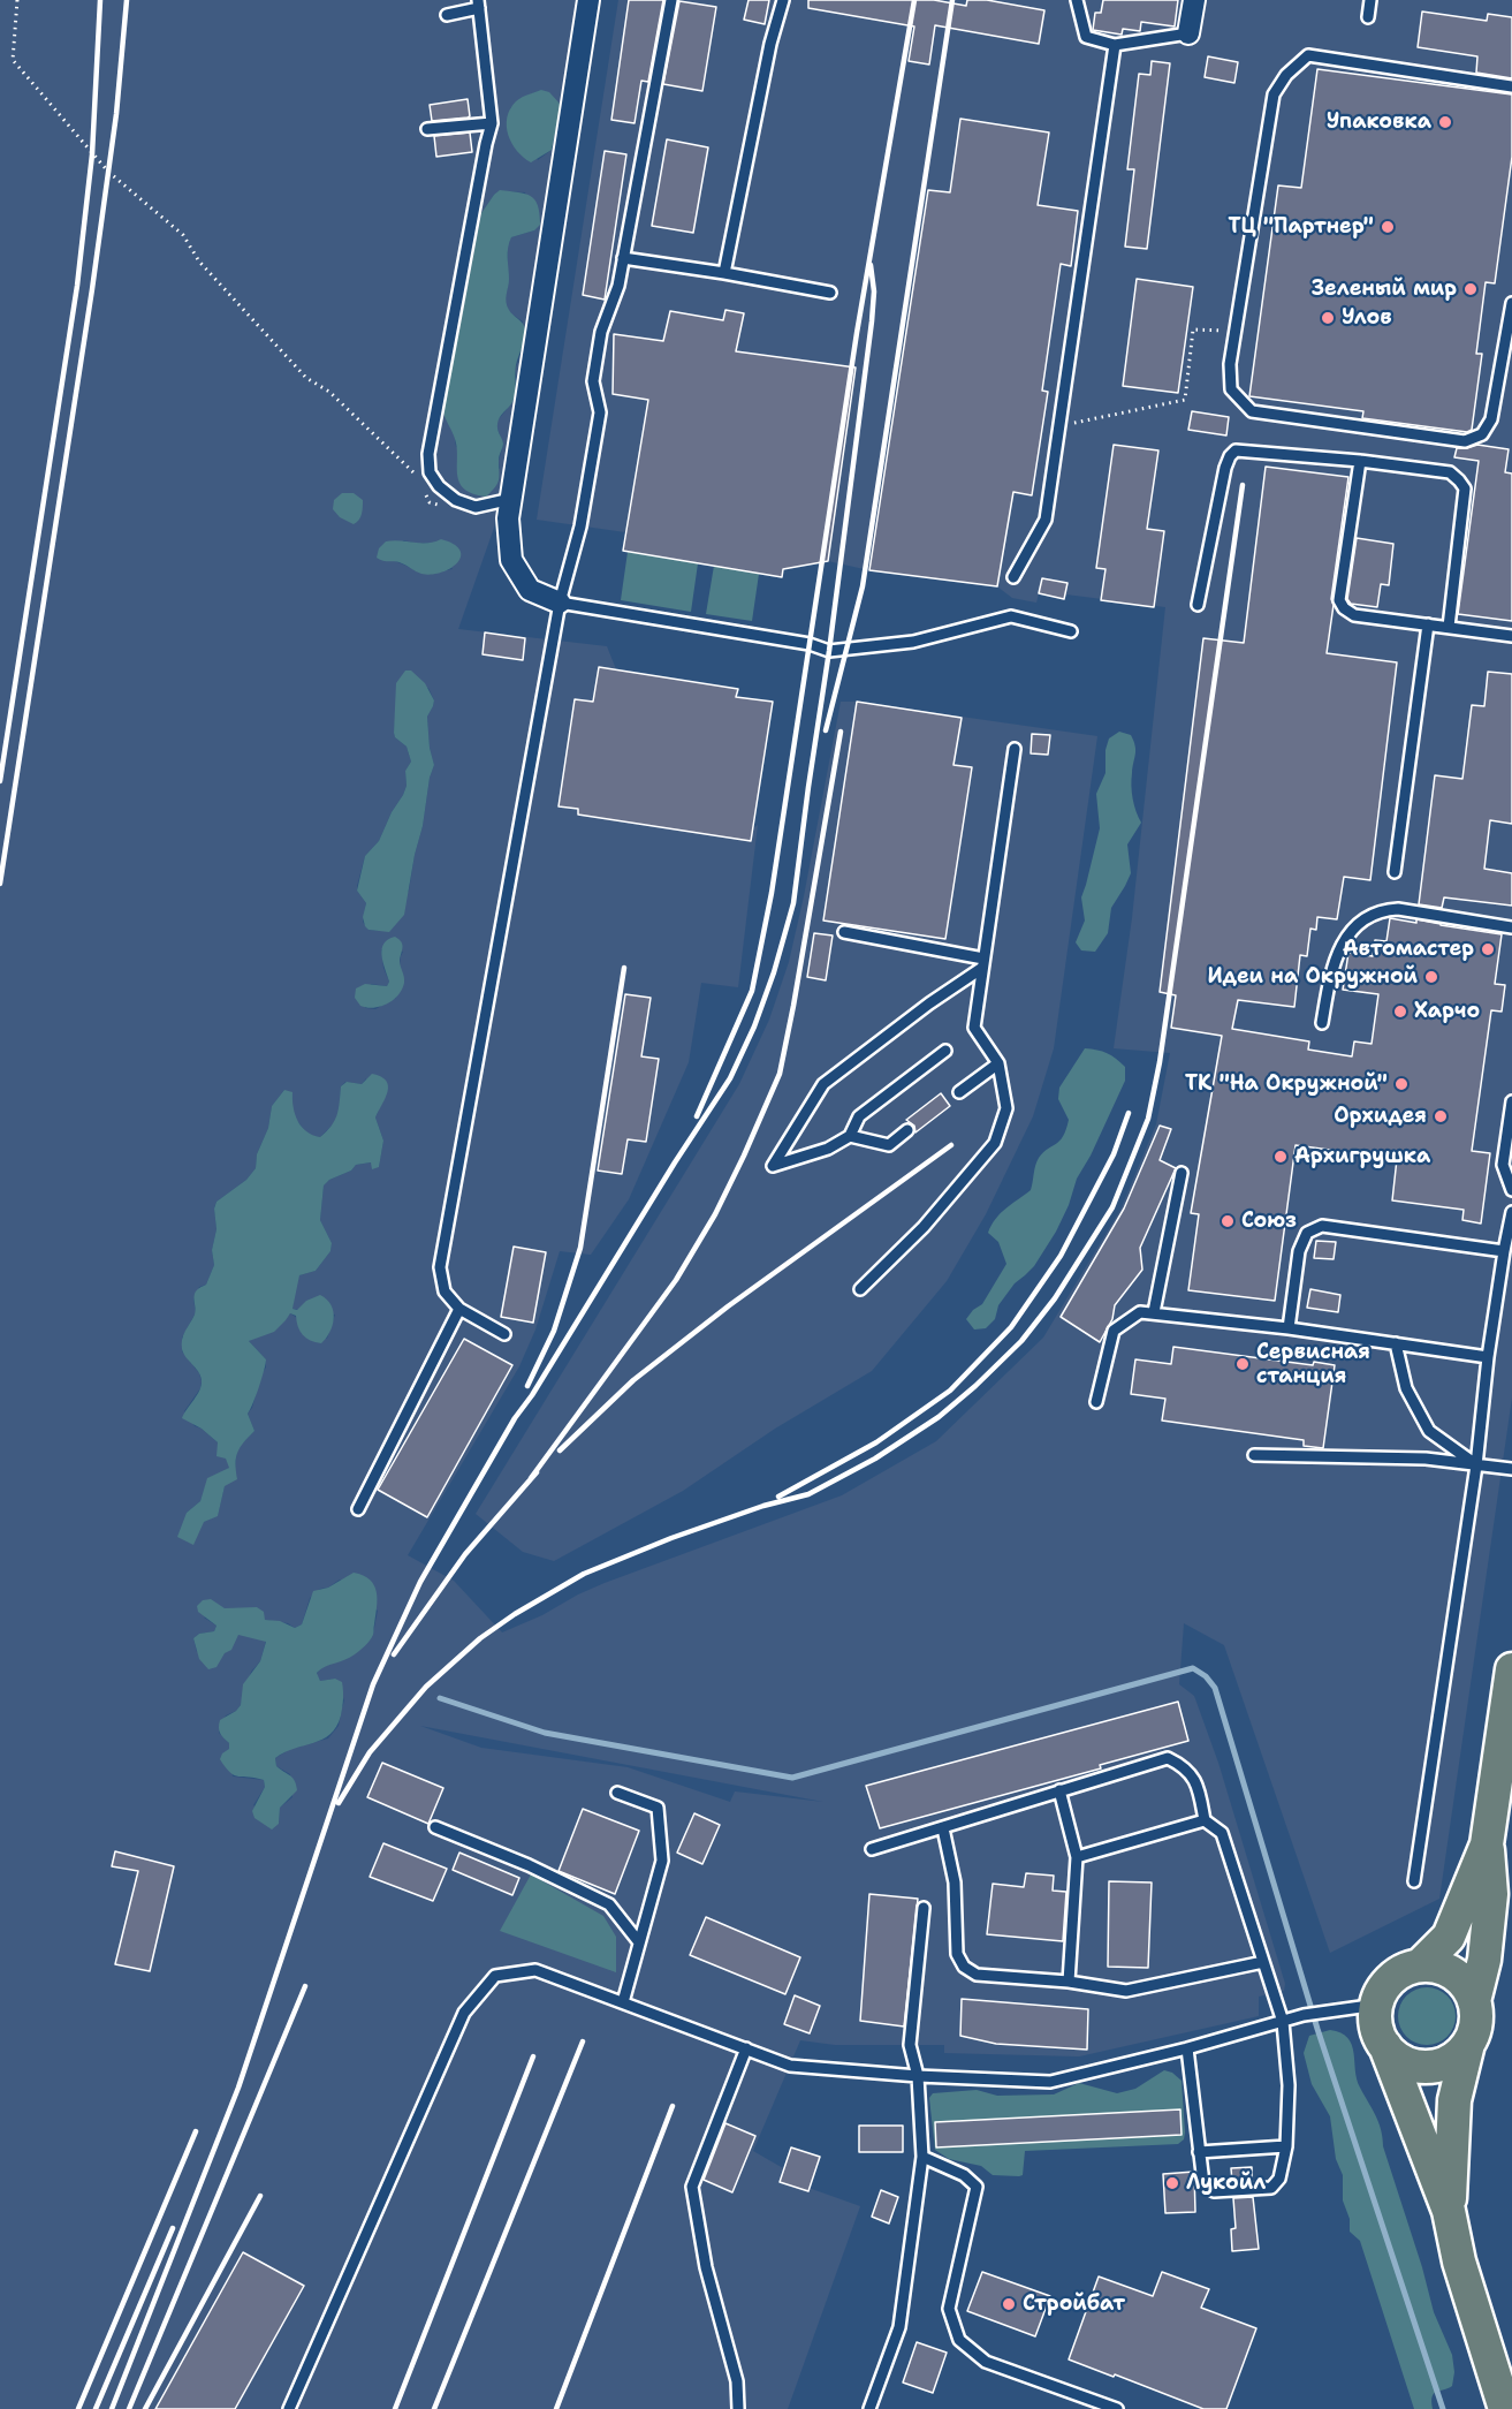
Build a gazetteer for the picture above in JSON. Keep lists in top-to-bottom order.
{
  "places": [
    "Упаковка",
    "ТЦ \"Партнер\"",
    "Зеленый мир",
    "Улов",
    "Автомастер",
    "Идеи на Окружной",
    "Харчо",
    "ТК \"На Окружной\"",
    "Орхидея",
    "Архигрушка",
    "Союз",
    "Сервисная станция",
    "Лукойл",
    "Стройбат"
  ]
}
